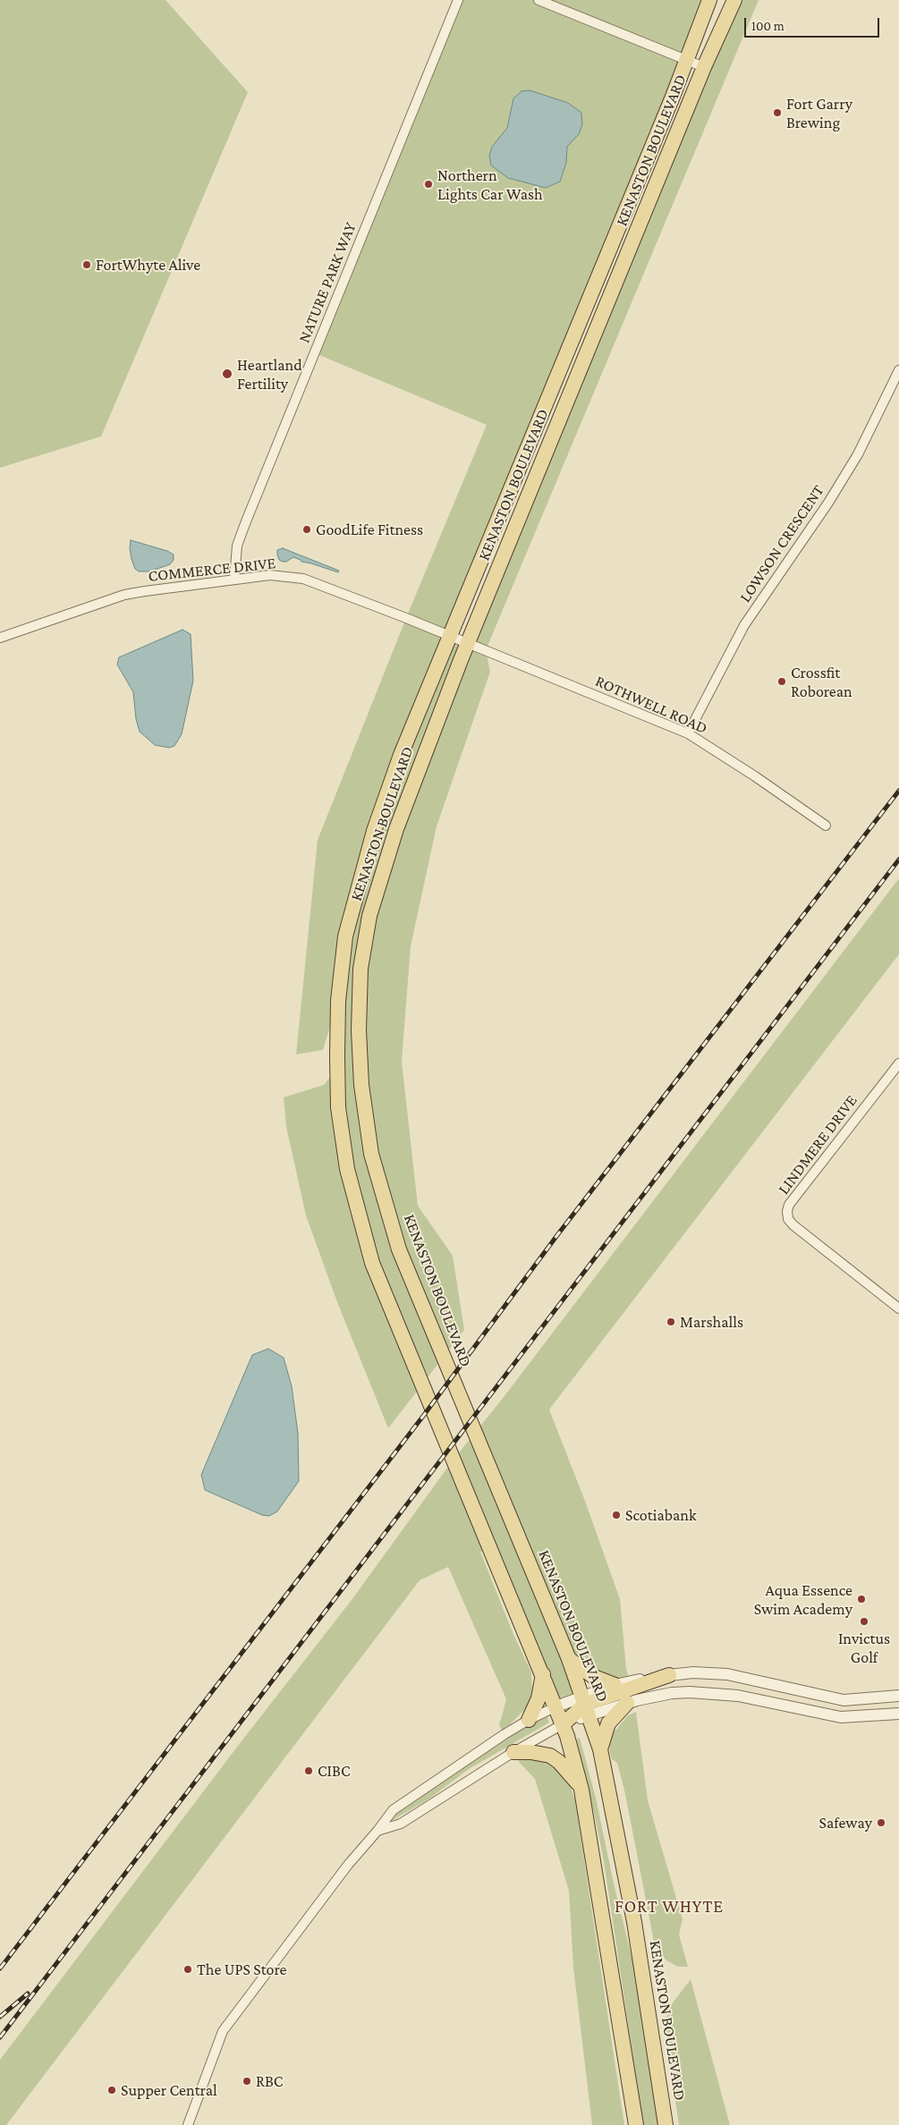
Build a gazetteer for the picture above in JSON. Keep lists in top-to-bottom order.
{
  "streets": {
    "main road": ["KENASTON BOULEVARD"],
    "street": [
      "NATURE PARK WAY",
      "LOWSON CRESCENT",
      "COMMERCE DRIVE",
      "ROTHWELL ROAD",
      "LINDMERE DRIVE"
    ]
  },
  "crossings": [
    ["KENASTON BOULEVARD", "COMMERCE DRIVE"],
    ["KENASTON BOULEVARD", "ROTHWELL ROAD"],
    ["NATURE PARK WAY", "COMMERCE DRIVE"],
    ["LOWSON CRESCENT", "ROTHWELL ROAD"],
    ["COMMERCE DRIVE", "ROTHWELL ROAD"]
  ],
  "districts": ["FORT WHYTE"],
  "places": [
    "Fort Garry Brewing",
    "Northern Lights Car Wash",
    "FortWhyte Alive",
    "Heartland Fertility",
    "GoodLife Fitness",
    "Crossfit Roborean",
    "Marshalls",
    "Scotiabank",
    "Aqua Essence Swim Academy",
    "Invictus Golf",
    "CIBC",
    "Safeway",
    "The UPS Store",
    "RBC",
    "Supper Central"
  ],
  "scale_bar": "100 m"
}
